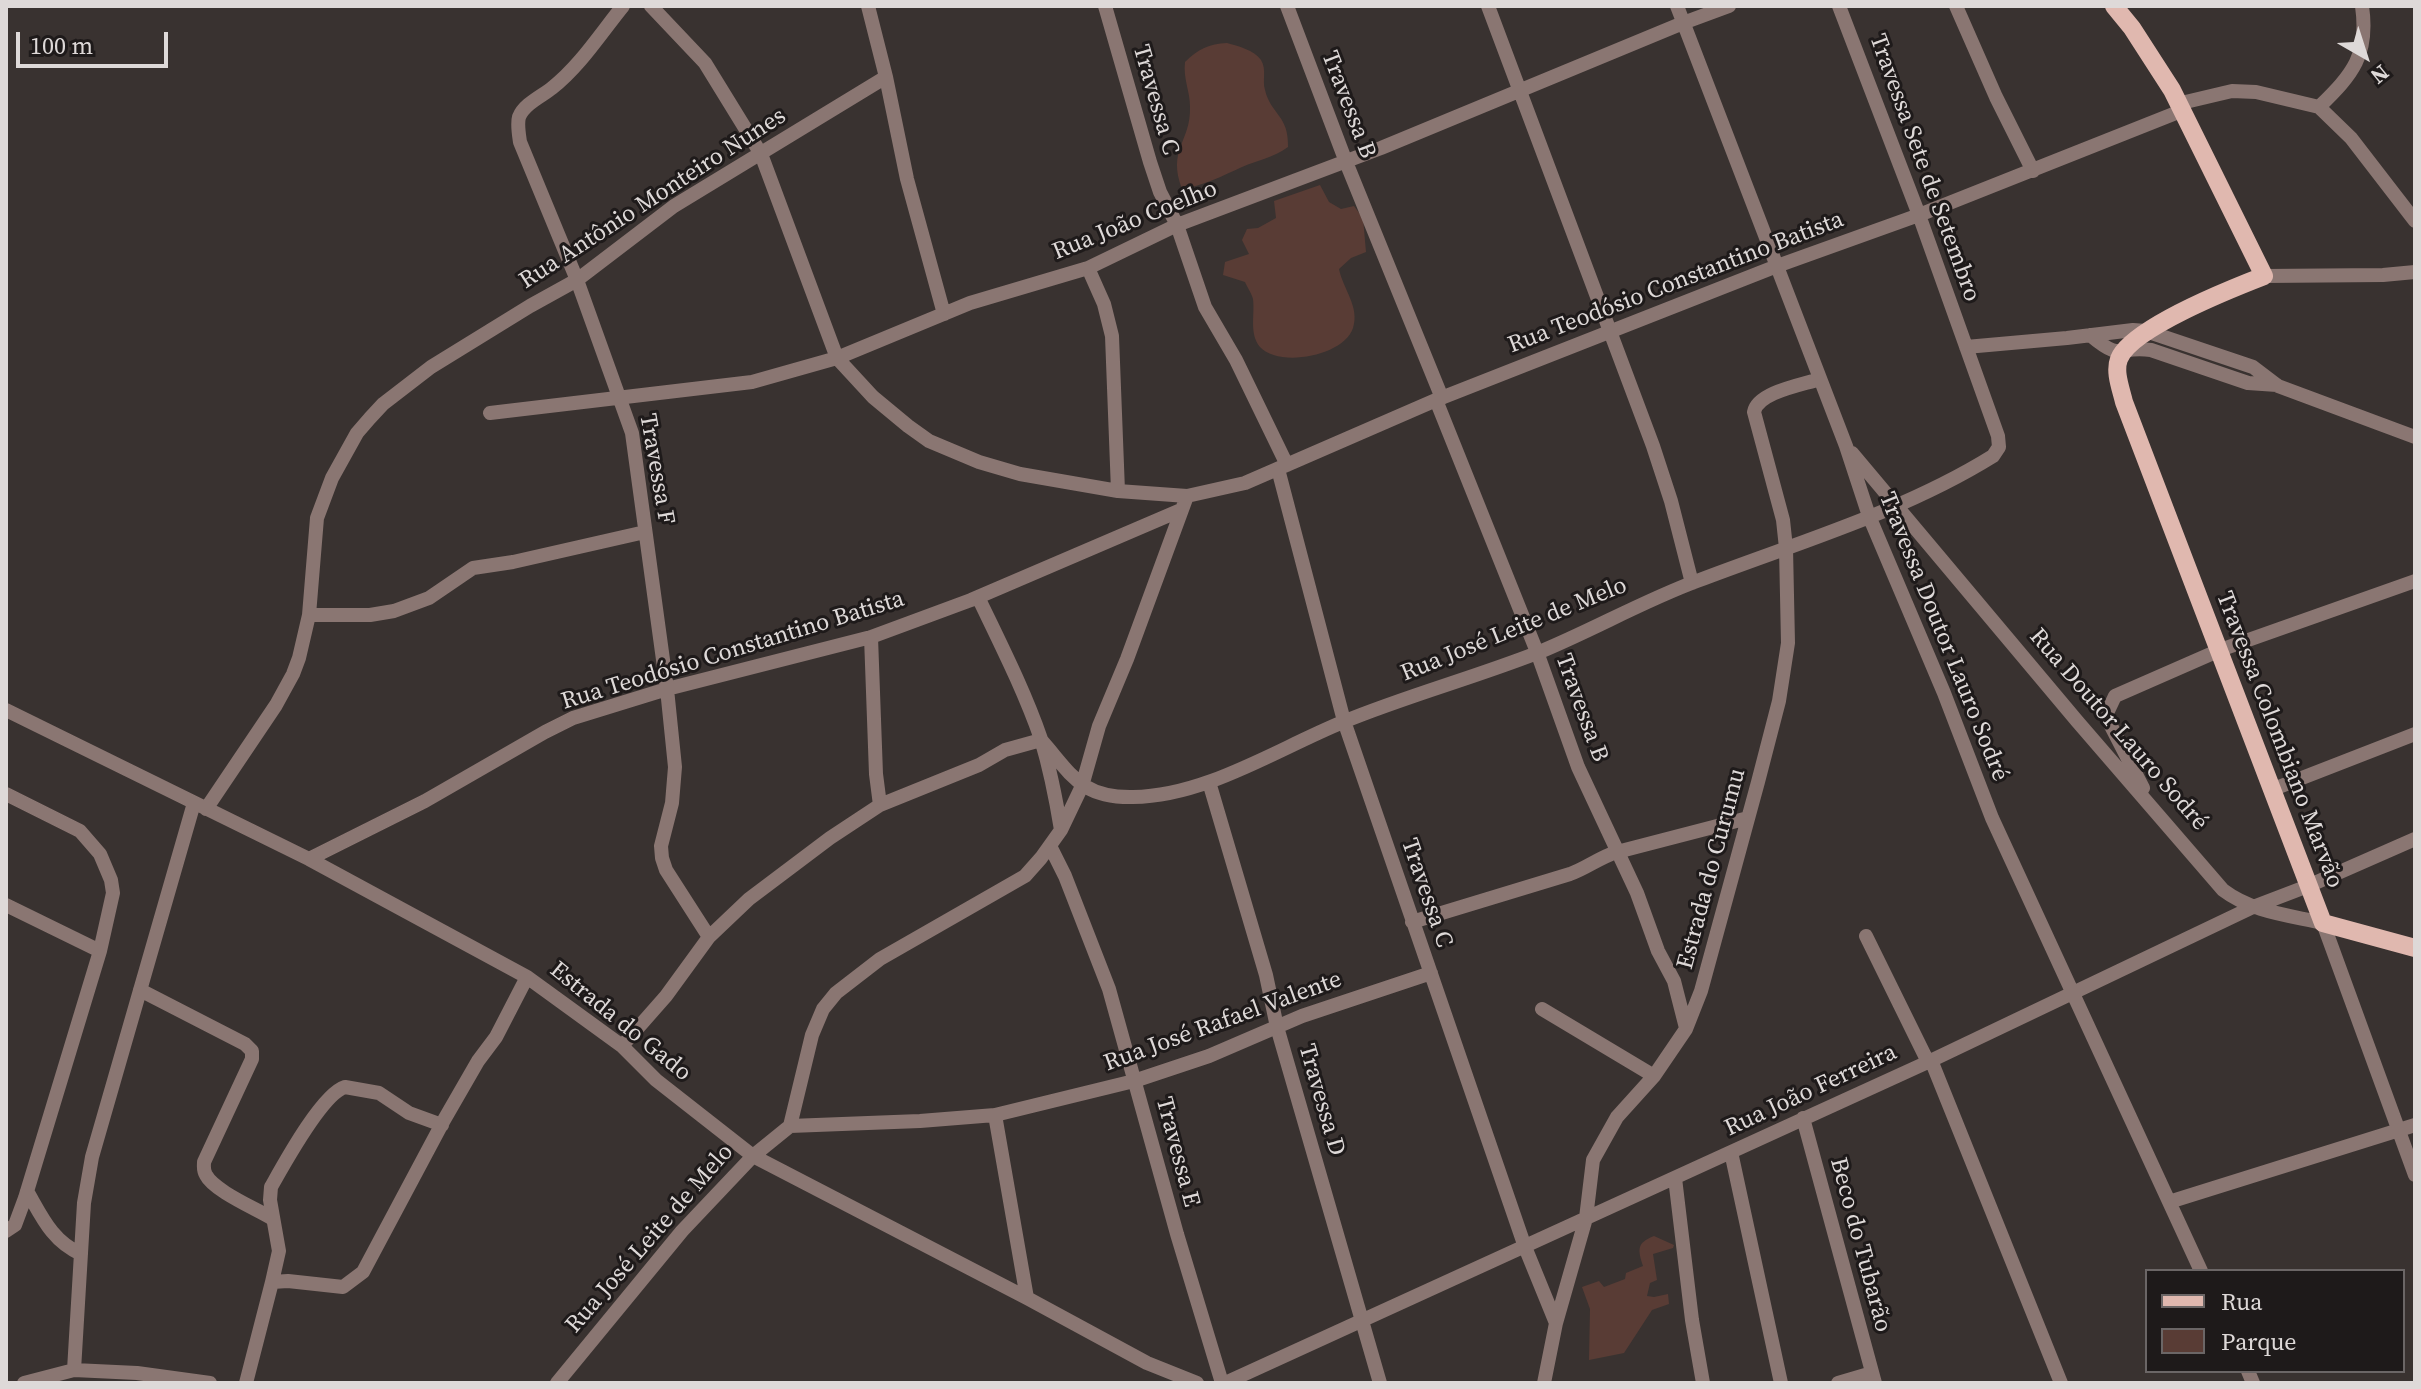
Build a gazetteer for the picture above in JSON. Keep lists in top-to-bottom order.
{
  "streets": {
    "main road": ["Rua Doutor Lauro Sodré", "Travessa Colombiano Marvão"],
    "street": [
      "Travessa C",
      "Travessa B",
      "Travessa Sete de Setembro",
      "Rua Antônio Monteiro Nunes",
      "Rua João Coelho",
      "Rua Teodósio Constantino Batista",
      "Travessa F",
      "Rua José Leite de Melo",
      "Travessa Doutor Lauro Sodré",
      "Estrada do Curumu",
      "Estrada do Gado",
      "Rua José Rafael Valente",
      "Rua João Ferreira",
      "Travessa D",
      "Travessa E",
      "Beco do Tubarão"
    ]
  },
  "crossings": [
    ["Travessa C", "Rua João Coelho"],
    ["Travessa C", "Rua Teodósio Constantino Batista"],
    ["Travessa C", "Rua José Leite de Melo"],
    ["Travessa C", "Estrada do Curumu"],
    ["Travessa C", "Rua José Rafael Valente"],
    ["Travessa C", "Rua João Ferreira"],
    ["Travessa B", "Rua João Coelho"],
    ["Travessa B", "Rua Teodósio Constantino Batista"],
    ["Travessa B", "Rua José Leite de Melo"],
    ["Travessa B", "Estrada do Curumu"],
    ["Travessa Sete de Setembro", "Rua Teodósio Constantino Batista"],
    ["Travessa Sete de Setembro", "Rua José Leite de Melo"],
    ["Rua Antônio Monteiro Nunes", "Travessa F"],
    ["Rua Antônio Monteiro Nunes", "Estrada do Gado"],
    ["Rua João Coelho", "Travessa F"],
    ["Rua João Coelho", "Travessa Doutor Lauro Sodré"],
    ["Rua Teodósio Constantino Batista", "Travessa F"],
    ["Rua Teodósio Constantino Batista", "Travessa Doutor Lauro Sodré"],
    ["Rua Teodósio Constantino Batista", "Estrada do Gado"],
    ["Rua José Leite de Melo", "Travessa Doutor Lauro Sodré"],
    ["Rua José Leite de Melo", "Rua Doutor Lauro Sodré"],
    ["Rua José Leite de Melo", "Estrada do Curumu"],
    ["Rua José Leite de Melo", "Estrada do Gado"],
    ["Rua José Leite de Melo", "Rua José Rafael Valente"],
    ["Rua José Leite de Melo", "Travessa D"],
    ["Travessa Doutor Lauro Sodré", "Rua Doutor Lauro Sodré"],
    ["Travessa Doutor Lauro Sodré", "Estrada do Curumu"],
    ["Travessa Doutor Lauro Sodré", "Rua João Ferreira"],
    ["Rua Doutor Lauro Sodré", "Travessa Colombiano Marvão"],
    ["Rua Doutor Lauro Sodré", "Rua João Ferreira"],
    ["Travessa Colombiano Marvão", "Rua João Ferreira"],
    ["Estrada do Curumu", "Rua João Ferreira"],
    ["Rua José Rafael Valente", "Travessa D"],
    ["Rua José Rafael Valente", "Travessa E"],
    ["Rua João Ferreira", "Travessa D"],
    ["Rua João Ferreira", "Travessa E"],
    ["Rua João Ferreira", "Beco do Tubarão"]
  ],
  "legend": ["Rua", "Parque"],
  "scale_bar": "100 m",
  "north": "bottom right"
}
